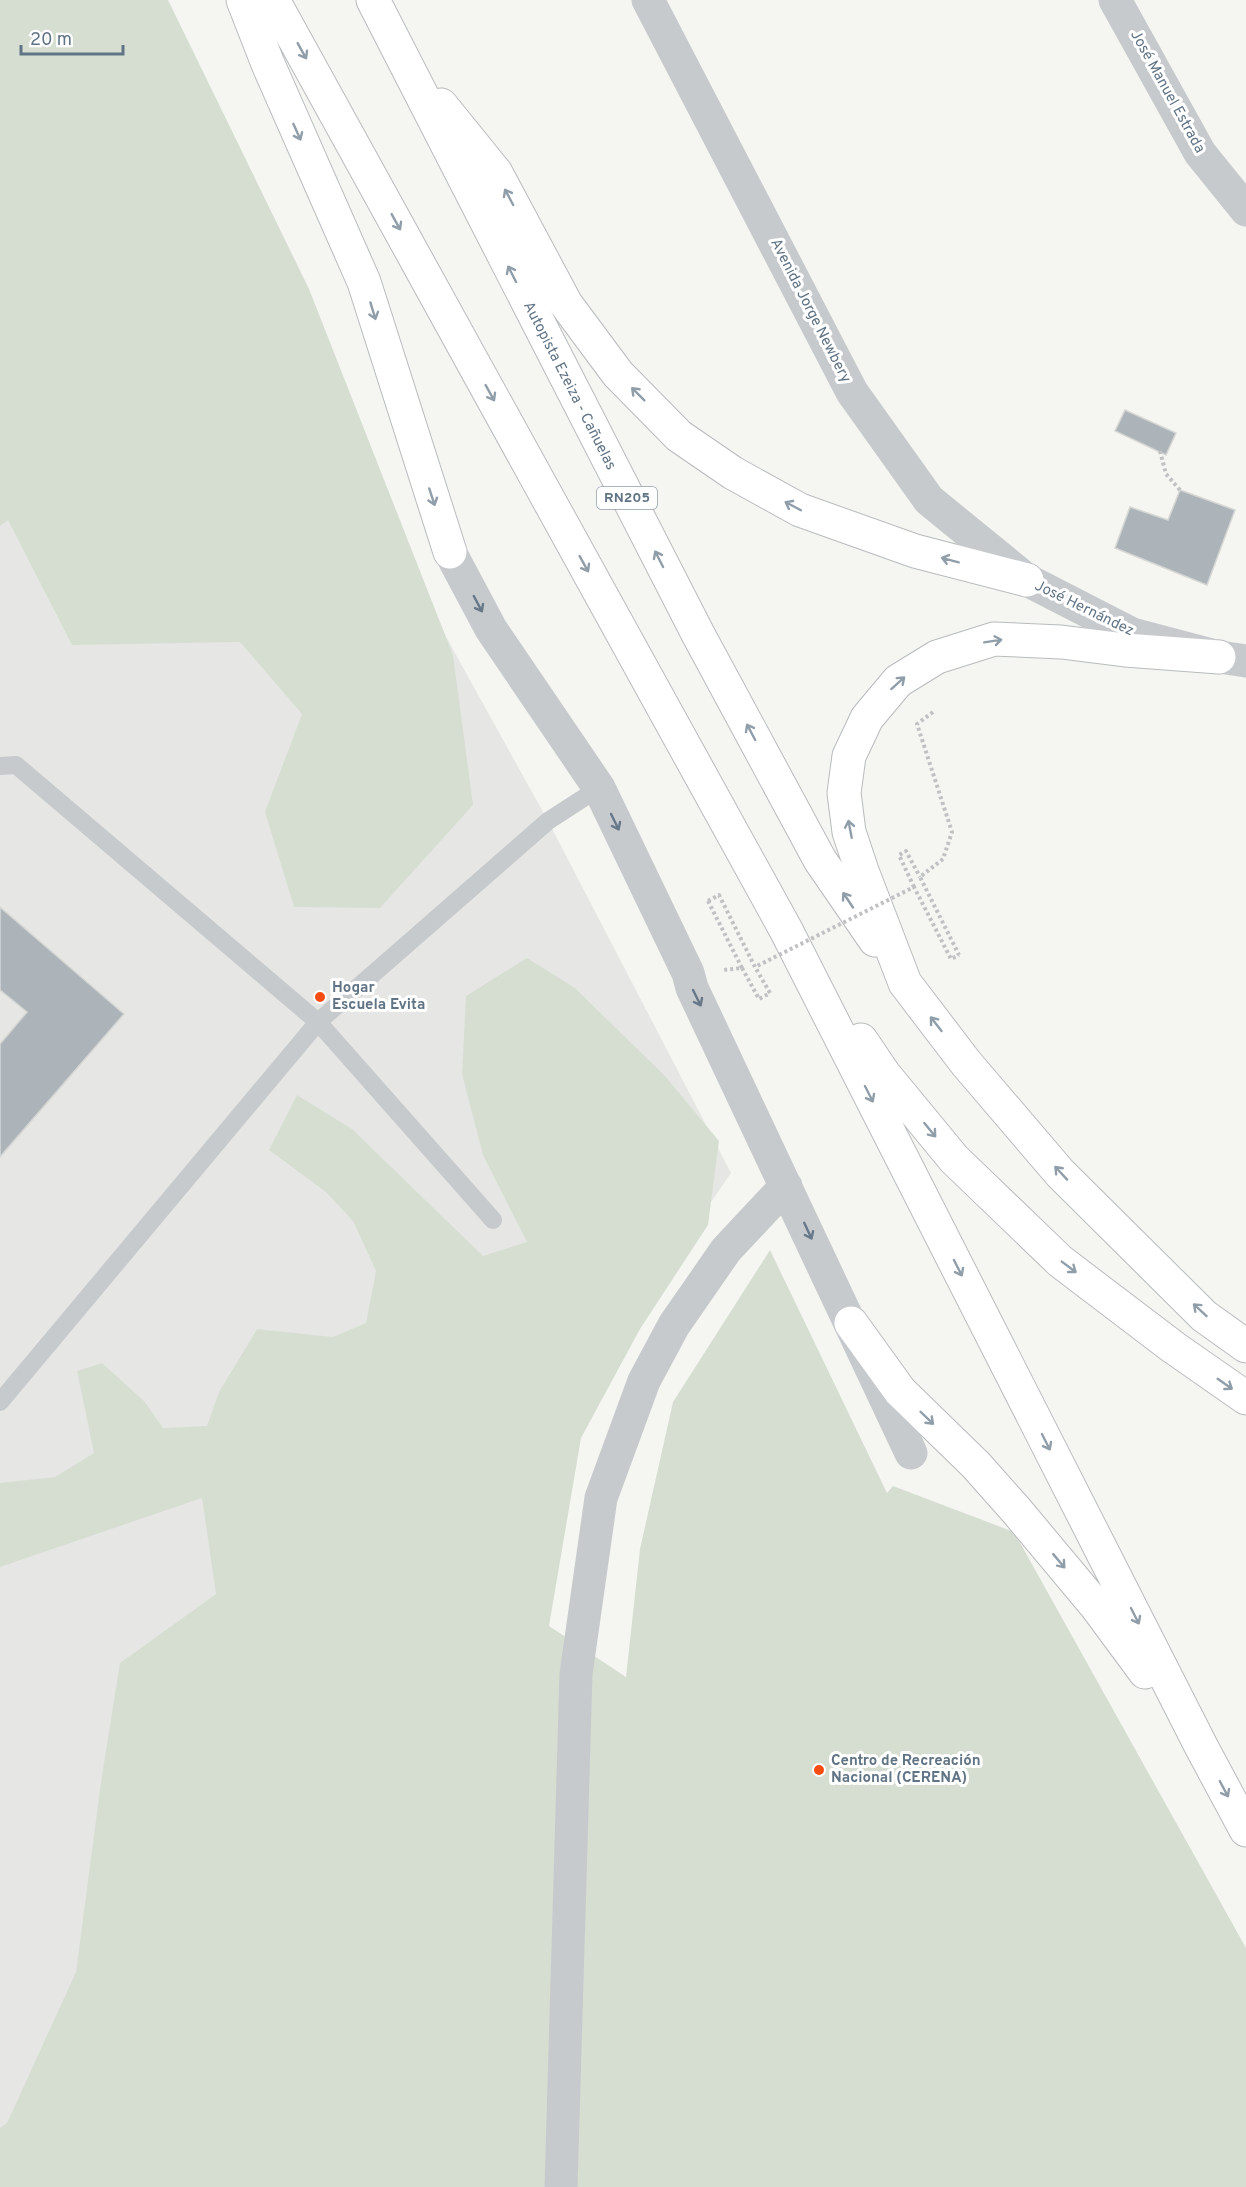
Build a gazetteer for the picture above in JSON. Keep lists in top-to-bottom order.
{
  "streets": {
    "highway": ["Autopista Ezeiza - Cañuelas", "RN205"],
    "street": ["José Manuel Estrada", "Avenida Jorge Newbery", "José Hernández"]
  },
  "crossings": [
    ["Avenida Jorge Newbery", "José Hernández"]
  ],
  "places": ["Hogar Escuela Evita", "Centro de Recreación Nacional (CERENA)"],
  "scale_bar": "20 m"
}
